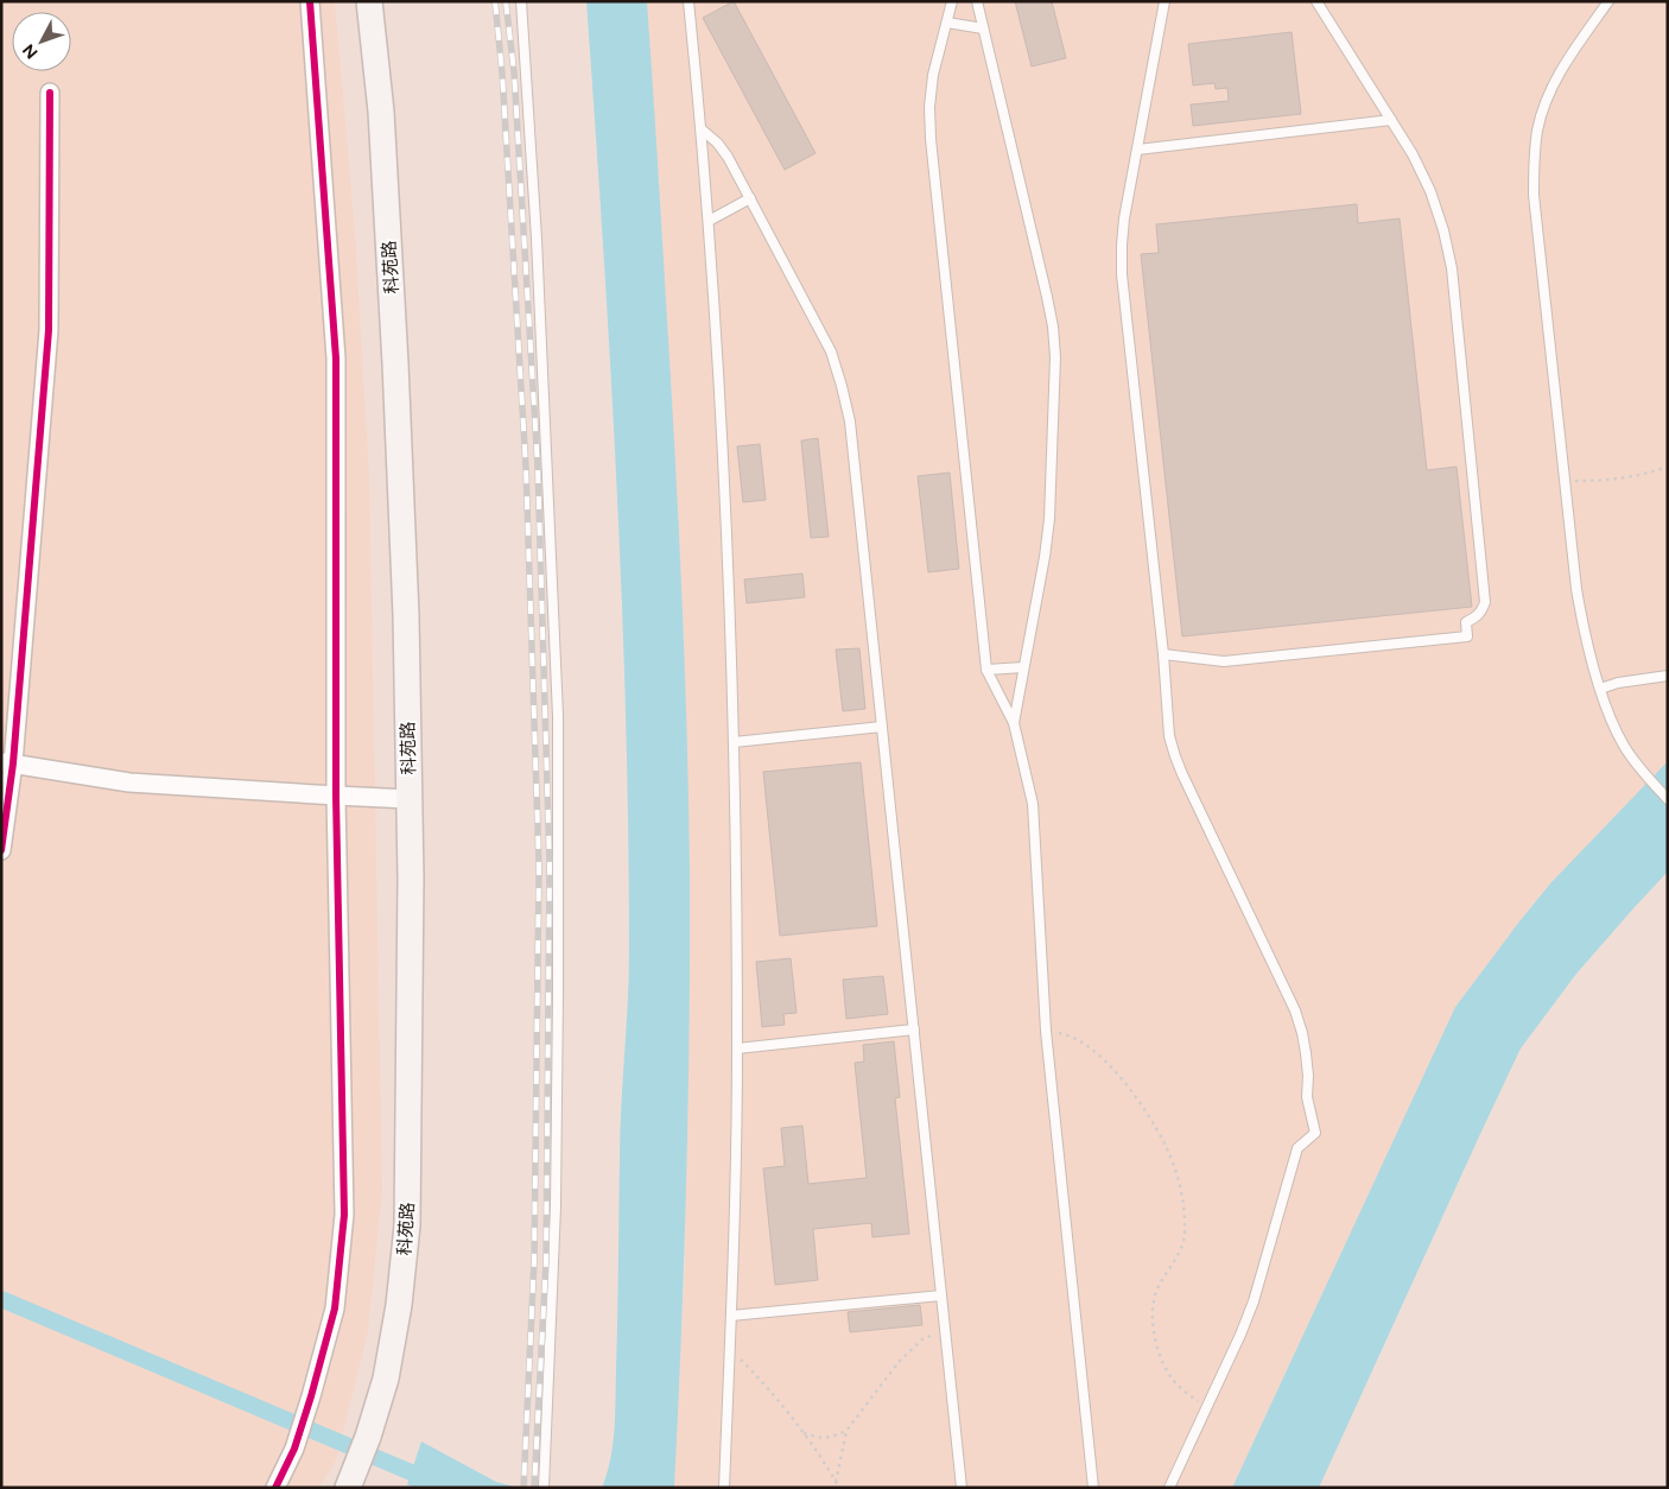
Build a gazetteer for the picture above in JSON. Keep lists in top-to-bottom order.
{
  "streets": {
    "street": ["科苑路"]
  },
  "north": "bottom left"
}
